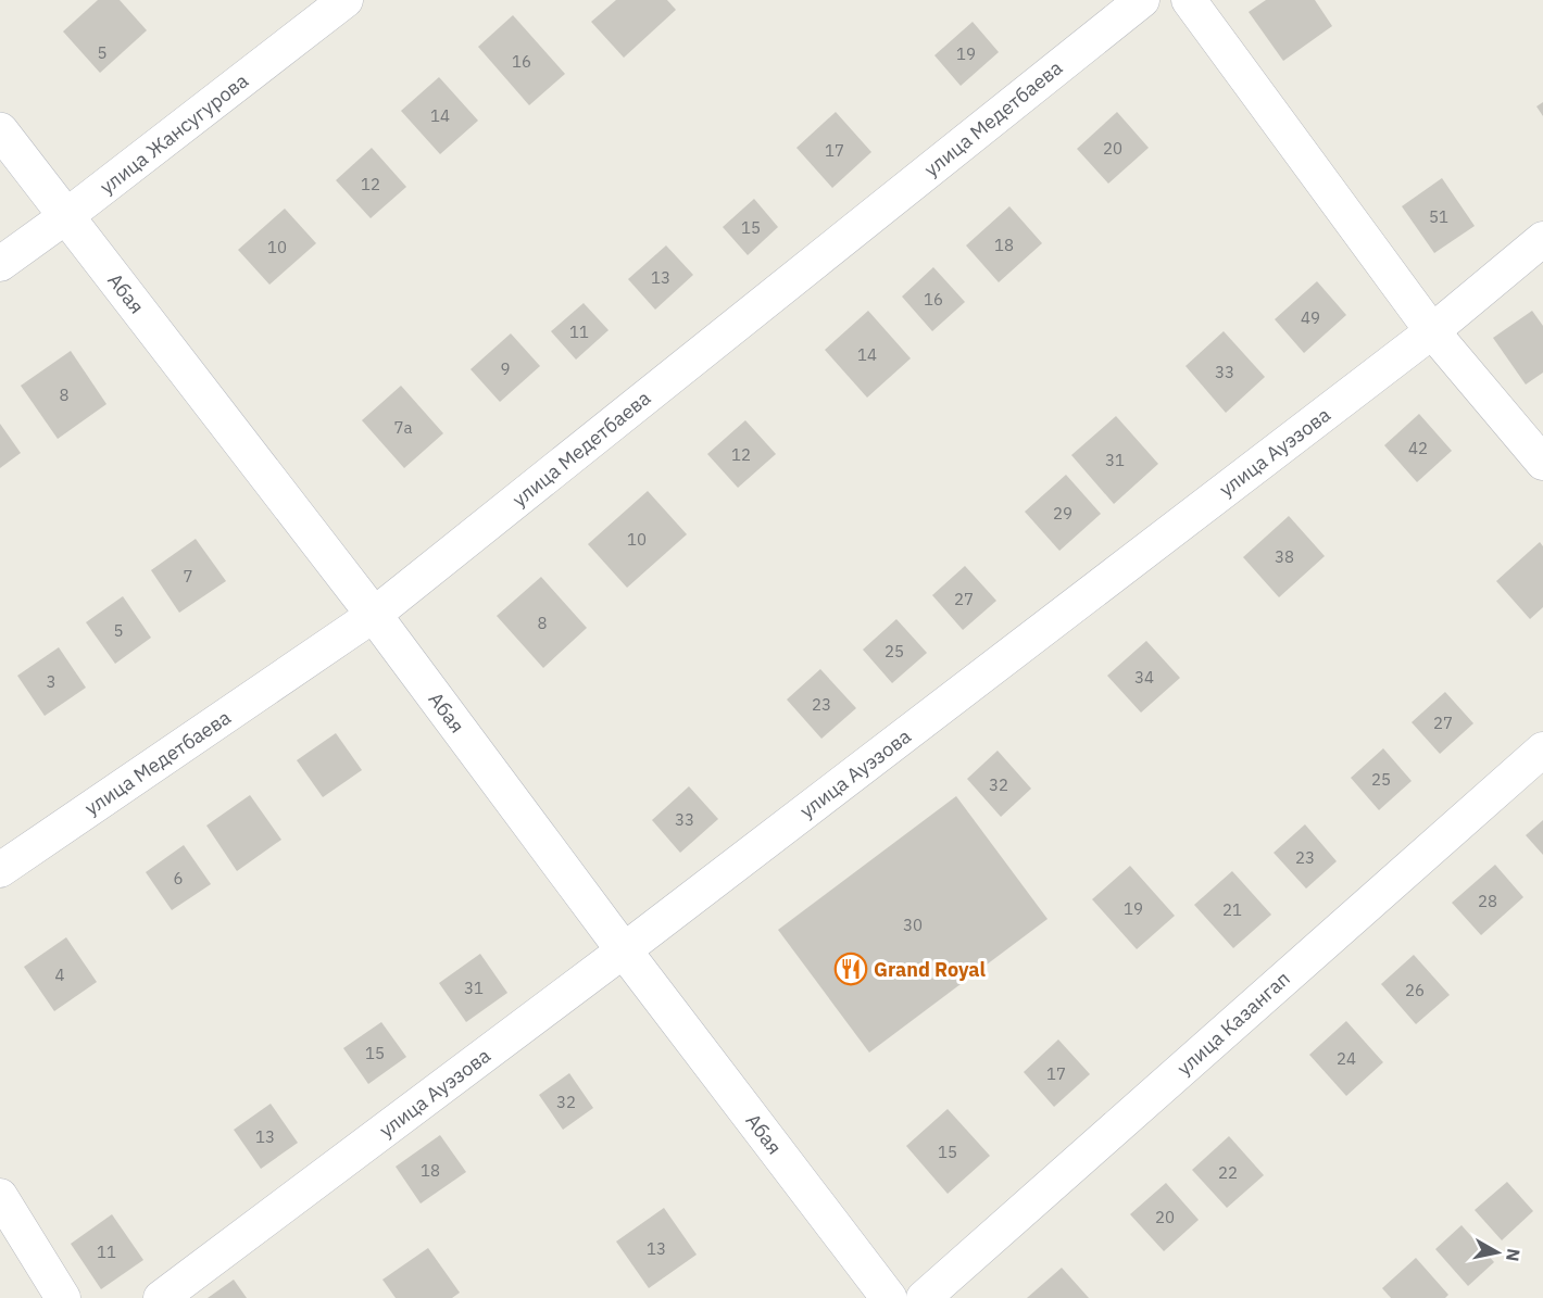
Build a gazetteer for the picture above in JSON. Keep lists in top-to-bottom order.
{
  "streets": {
    "street": [
      "улица Медетбаева",
      "улица Жансугурова",
      "Абая",
      "улица Ауэзова",
      "улица Казангап"
    ]
  },
  "crossings": [
    ["улица Медетбаева", "Абая"],
    ["улица Жансугурова", "Абая"],
    ["Абая", "улица Ауэзова"]
  ],
  "places": {
    "restaurant": ["Grand Royal"]
  },
  "house_numbers": [
    "5",
    "19",
    "16",
    "14",
    "20",
    "17",
    "12",
    "51",
    "15",
    "18",
    "10",
    "13",
    "16",
    "49",
    "11",
    "14",
    "9",
    "33",
    "8",
    "7а",
    "42",
    "12",
    "31",
    "29",
    "10",
    "38",
    "7",
    "27",
    "8",
    "5",
    "25",
    "34",
    "3",
    "23",
    "27",
    "25",
    "32",
    "33",
    "23",
    "6",
    "28",
    "19",
    "21",
    "30",
    "4",
    "31",
    "26",
    "15",
    "24",
    "17",
    "32",
    "13",
    "15",
    "18",
    "22",
    "20",
    "13",
    "11"
  ],
  "north": "right"
}
